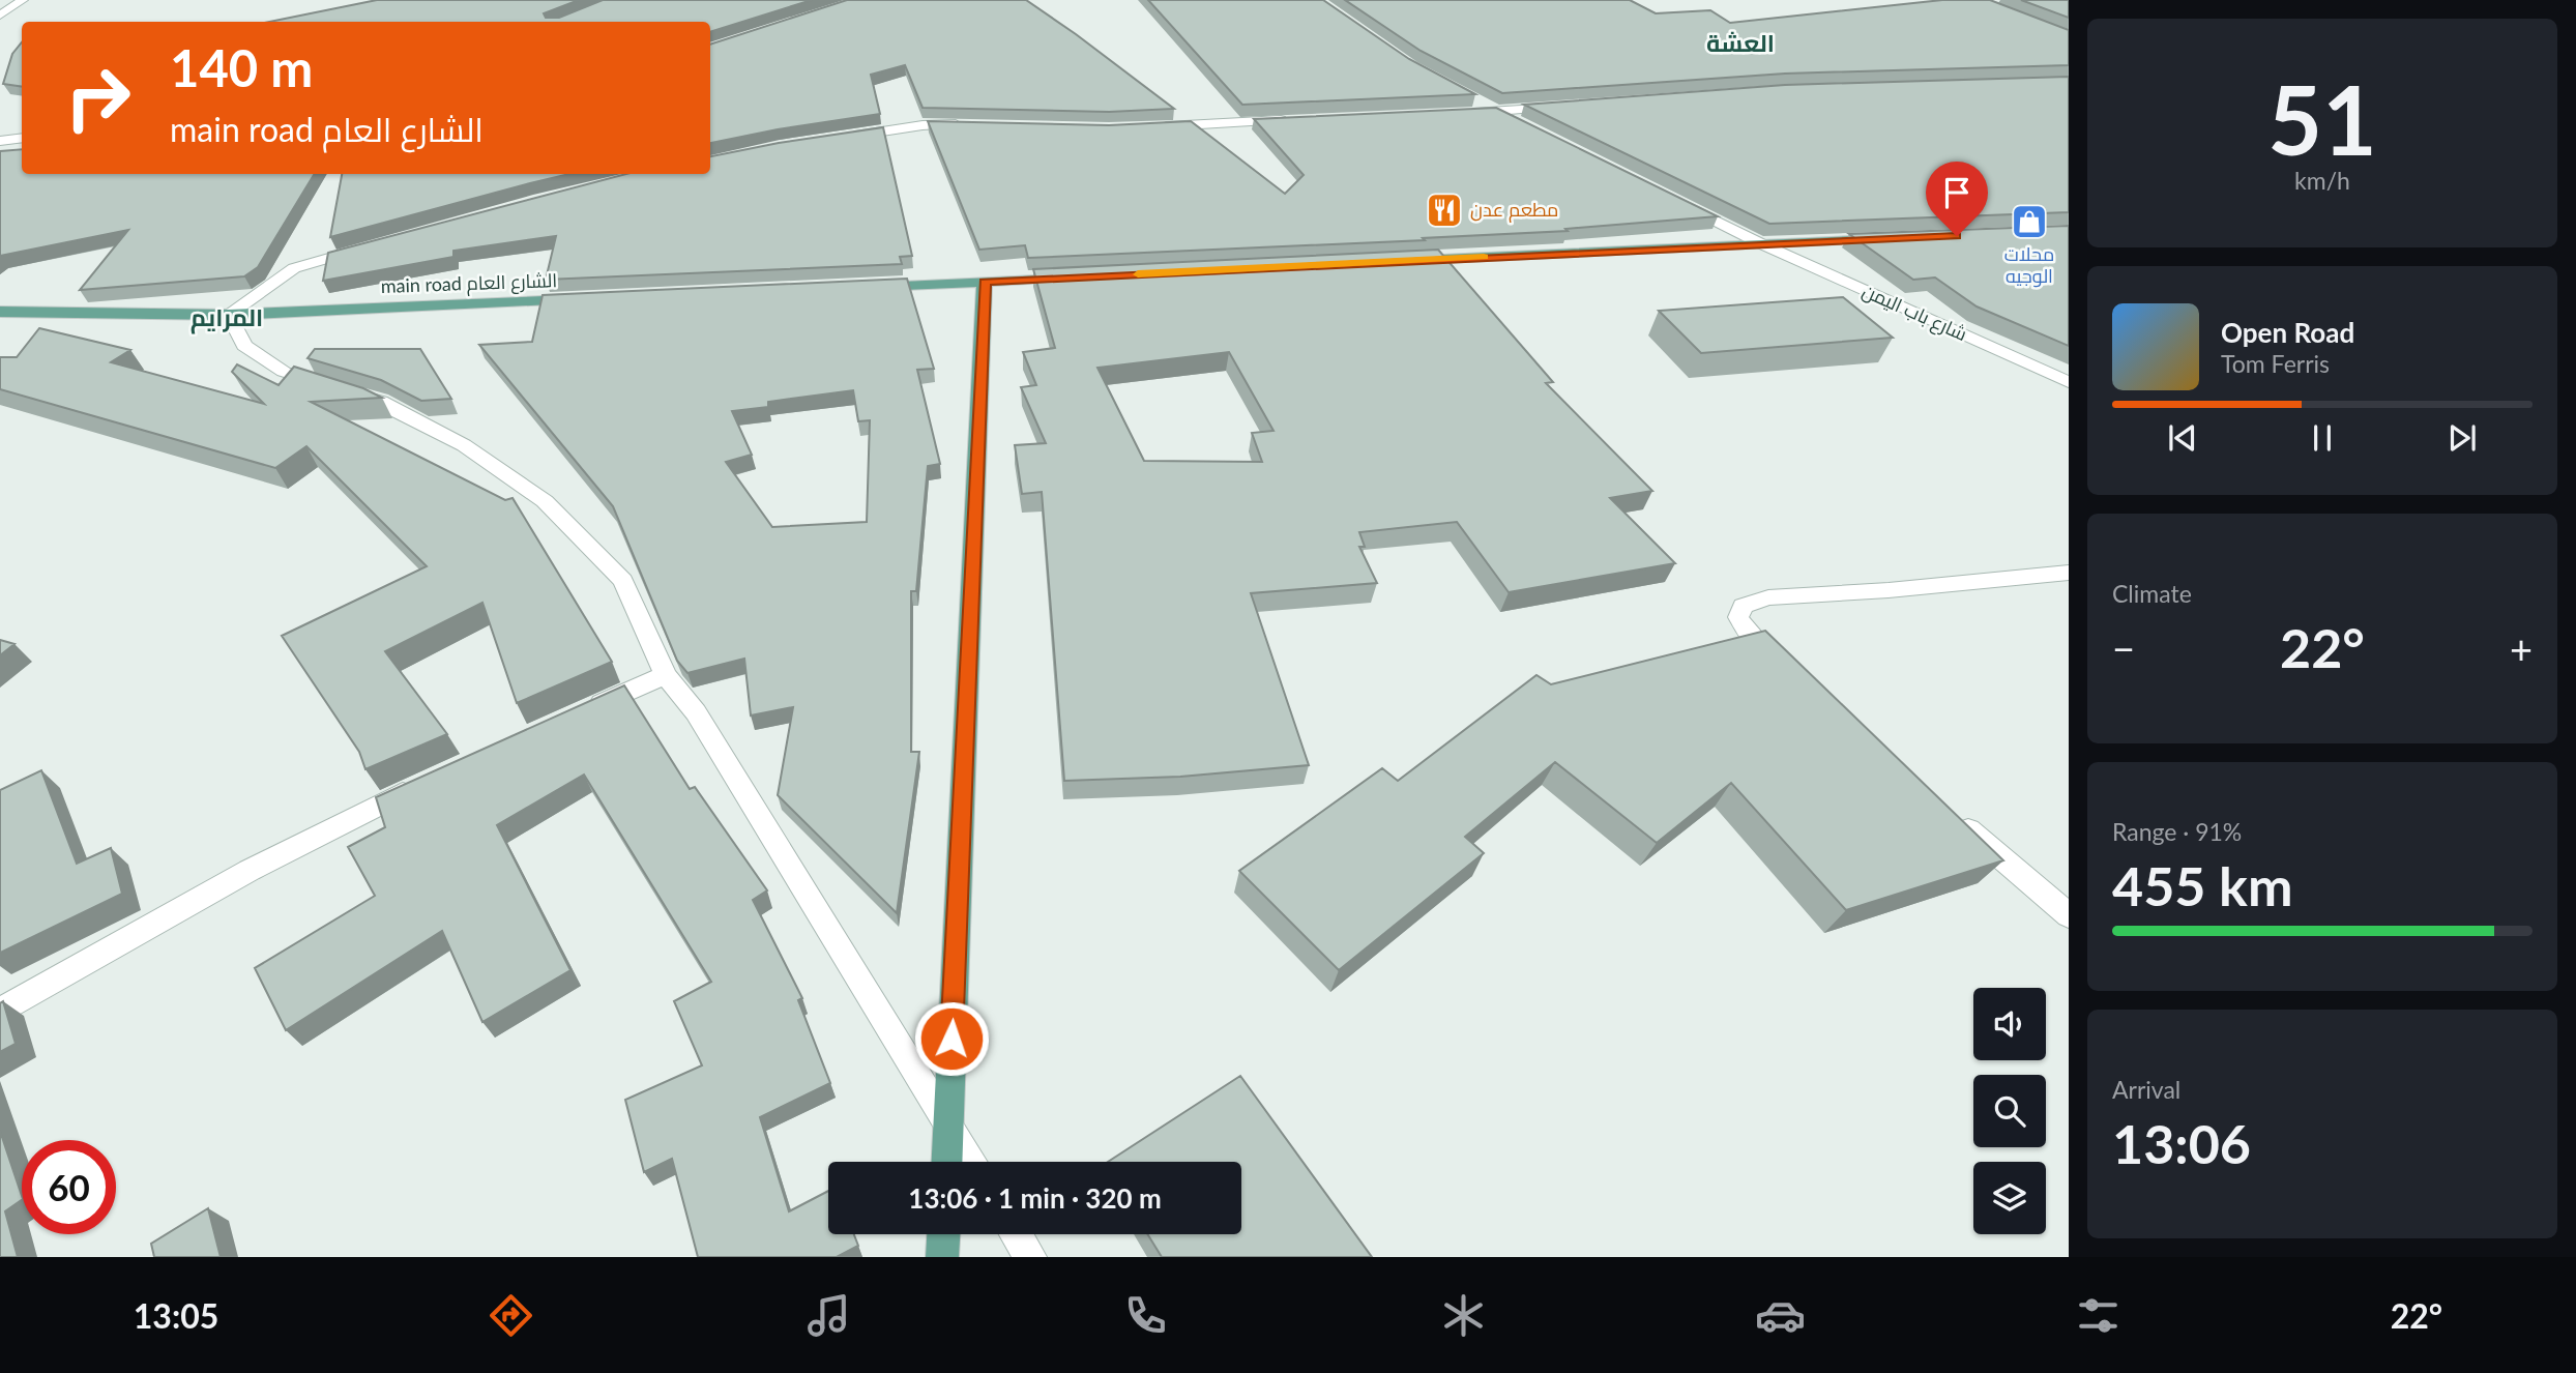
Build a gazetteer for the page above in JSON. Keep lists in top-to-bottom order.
{
  "streets": {
    "main road": ["main road الشارع العام"],
    "street": ["شارع باب اليمن"]
  },
  "districts": ["العشة", "المرايم"],
  "places": {
    "restaurant": ["مطعم عدن"],
    "shop": ["محلات الوجيه"]
  },
  "page": {
    "tile": [
      ["51", "km/h"],
      "Climate",
      ["Range · 91%", "455 km"],
      ["Arrival", "13:06"]
    ],
    "turn": ["140 m", "main road الشارع العام"],
    "song": ["Open Road", "Tom Ferris"],
    "heat": ["−", "22°", "+"],
    "limit": "60",
    "trip": "13:06 · 1 min · 320 m",
    "tabs": ["13:05", "22°"]
  }
}
